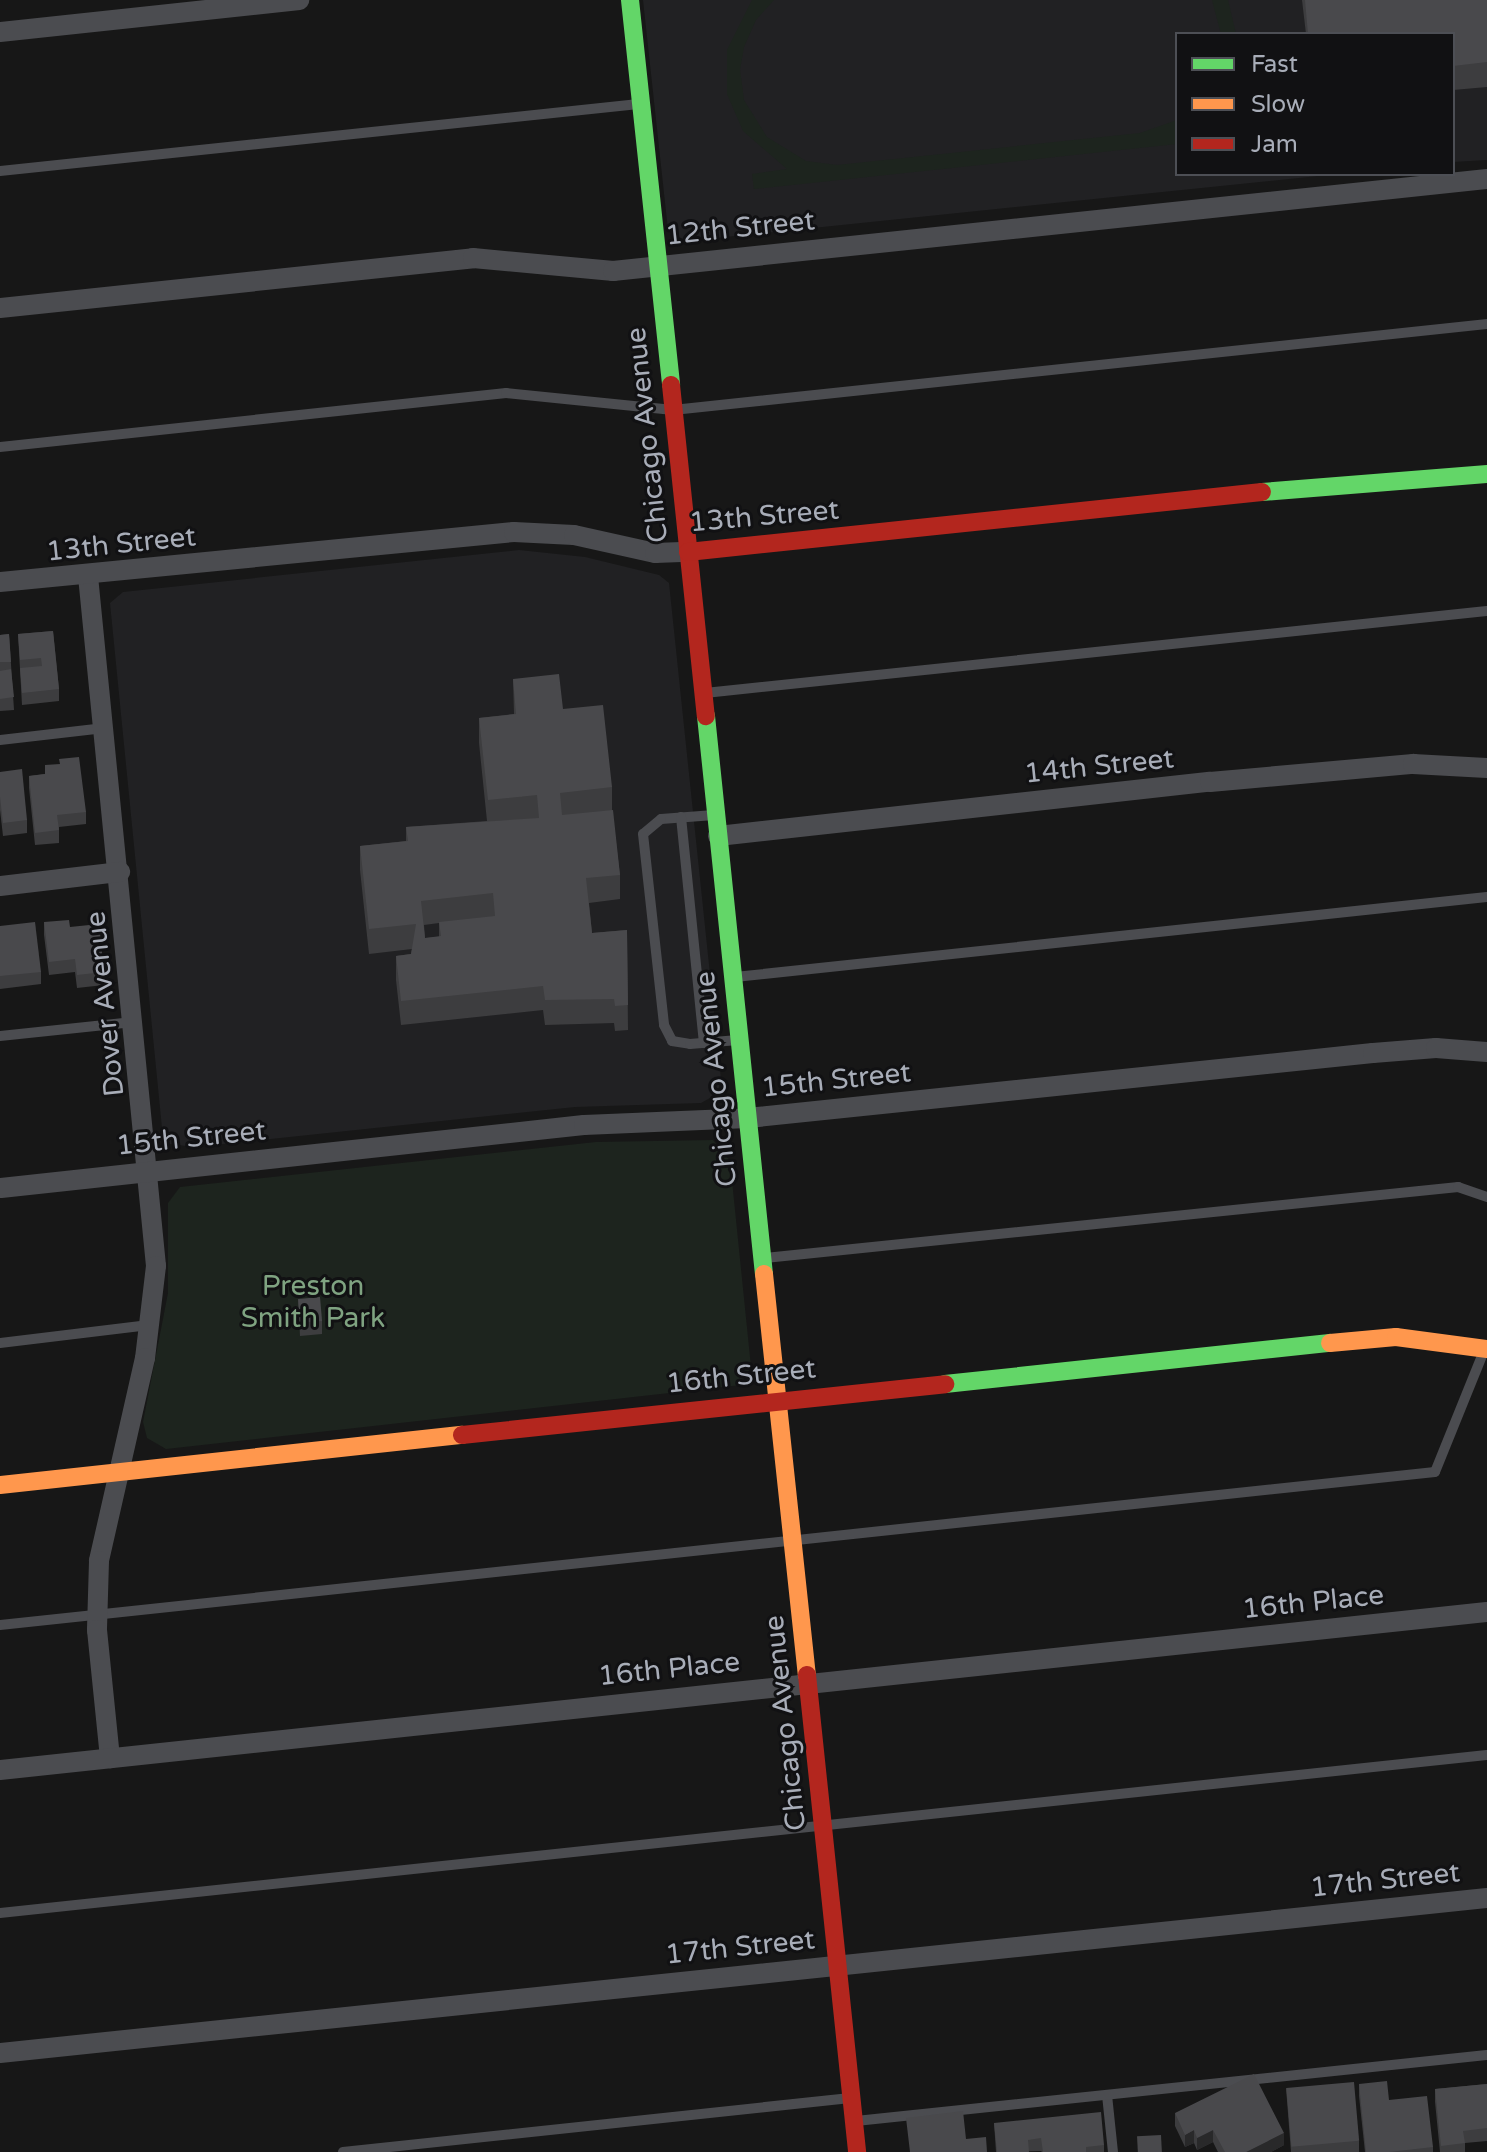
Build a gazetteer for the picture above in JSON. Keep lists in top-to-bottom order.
{
  "streets": {
    "street": [
      "12th Street",
      "Chicago Avenue",
      "13th Street",
      "14th Street",
      "Dover Avenue",
      "15th Street",
      "16th Street",
      "16th Place",
      "17th Street"
    ]
  },
  "crossings": [
    ["12th Street", "Chicago Avenue"],
    ["Chicago Avenue", "13th Street"],
    ["Chicago Avenue", "14th Street"],
    ["Chicago Avenue", "15th Street"],
    ["Chicago Avenue", "16th Street"],
    ["Chicago Avenue", "16th Place"],
    ["Chicago Avenue", "17th Street"],
    ["13th Street", "Dover Avenue"],
    ["Dover Avenue", "15th Street"],
    ["Dover Avenue", "16th Street"],
    ["Dover Avenue", "16th Place"]
  ],
  "parks": ["Preston Smith Park"],
  "legend": ["Fast", "Slow", "Jam"]
}
